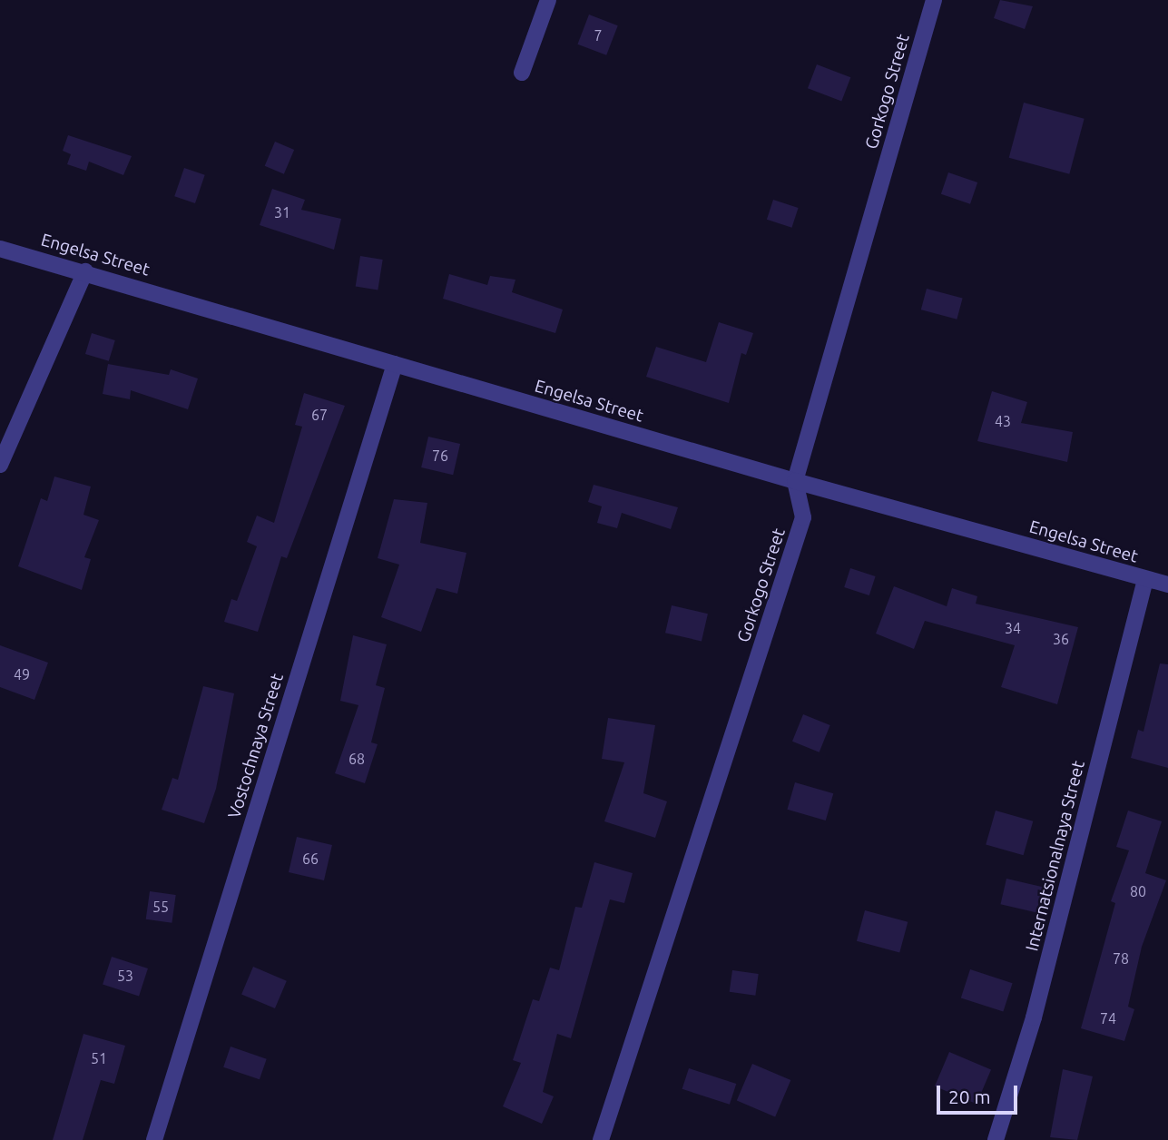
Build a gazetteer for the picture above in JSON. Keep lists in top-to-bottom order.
{
  "streets": {
    "street": [
      "Gorkogo Street",
      "Engelsa Street",
      "Vostochnaya Street",
      "Internatsionalnaya Street"
    ]
  },
  "crossings": [
    ["Gorkogo Street", "Engelsa Street"],
    ["Engelsa Street", "Vostochnaya Street"],
    ["Engelsa Street", "Internatsionalnaya Street"]
  ],
  "house_numbers": [
    "7",
    "31",
    "67",
    "43",
    "76",
    "34",
    "36",
    "49",
    "68",
    "66",
    "80",
    "55",
    "78",
    "53",
    "74",
    "51"
  ],
  "scale_bar": "20 m"
}
